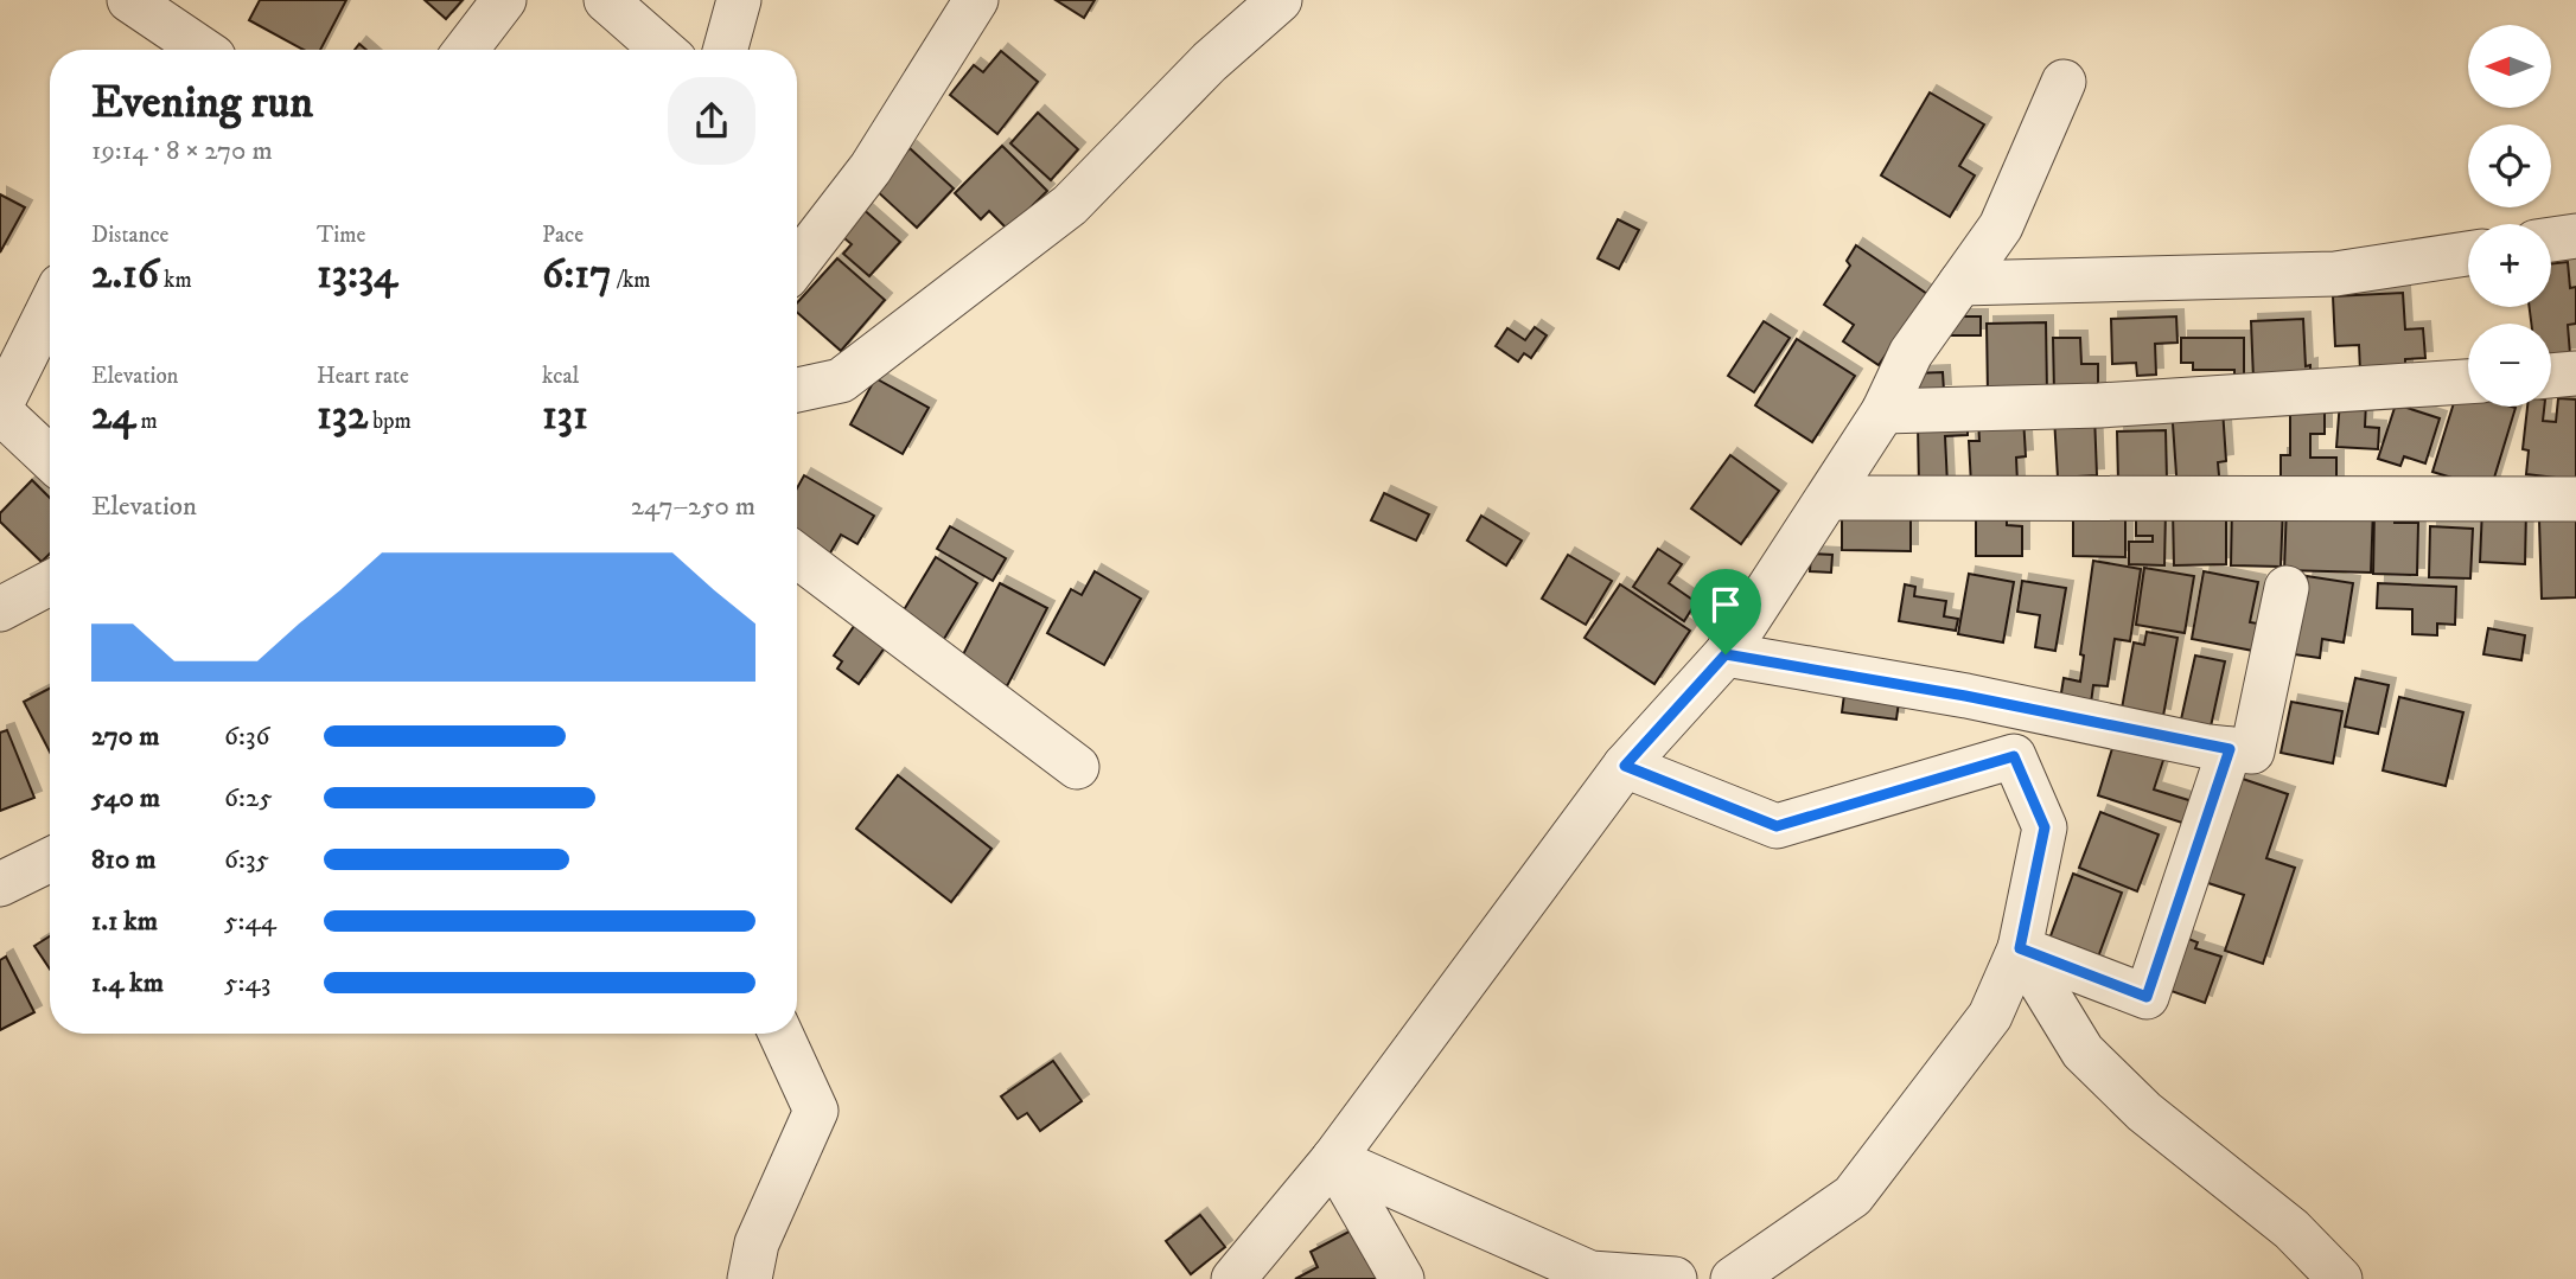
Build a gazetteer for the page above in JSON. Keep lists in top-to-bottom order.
{
  "north": "left",
  "page": {
    "map_buttons": ["+", "−"],
    "heading": ["Evening run", "19:14 · 8 × 270 m"],
    "stats": [
      ["Distance", "2.16 km"],
      ["Time", "13:34"],
      ["Pace", "6:17 /km"],
      ["Elevation", "24 m"],
      ["Heart rate", "132 bpm"],
      ["kcal", "131"]
    ],
    "chart": ["Elevation", "247–250 m"],
    "list": [
      {
        "name": "270 m",
        "note": "6:36"
      },
      {
        "name": "540 m",
        "note": "6:25"
      },
      {
        "name": "810 m",
        "note": "6:35"
      },
      {
        "name": "1.1 km",
        "note": "5:44"
      },
      {
        "name": "1.4 km",
        "note": "5:43"
      }
    ]
  }
}
